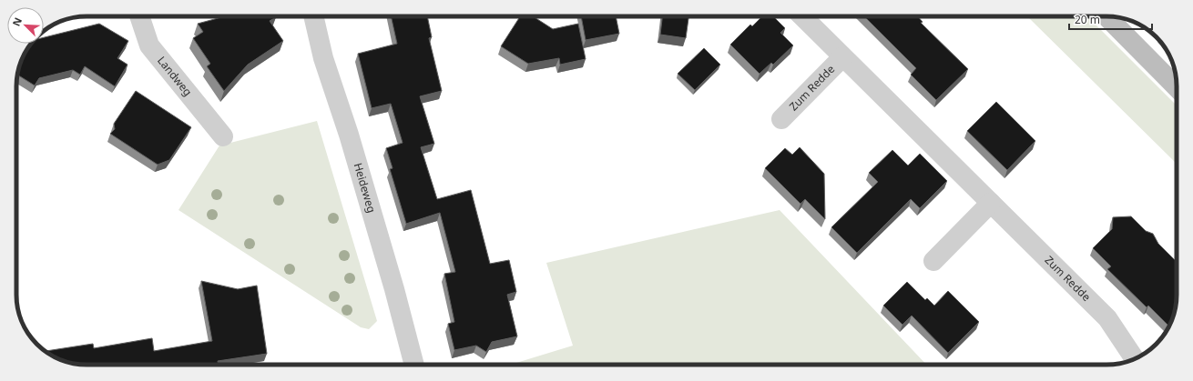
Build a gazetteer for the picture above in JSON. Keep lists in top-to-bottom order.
{
  "streets": {
    "street": ["Landweg", "Zum Redde", "Heideweg"]
  },
  "scale_bar": "20 m",
  "north": "top left"
}
